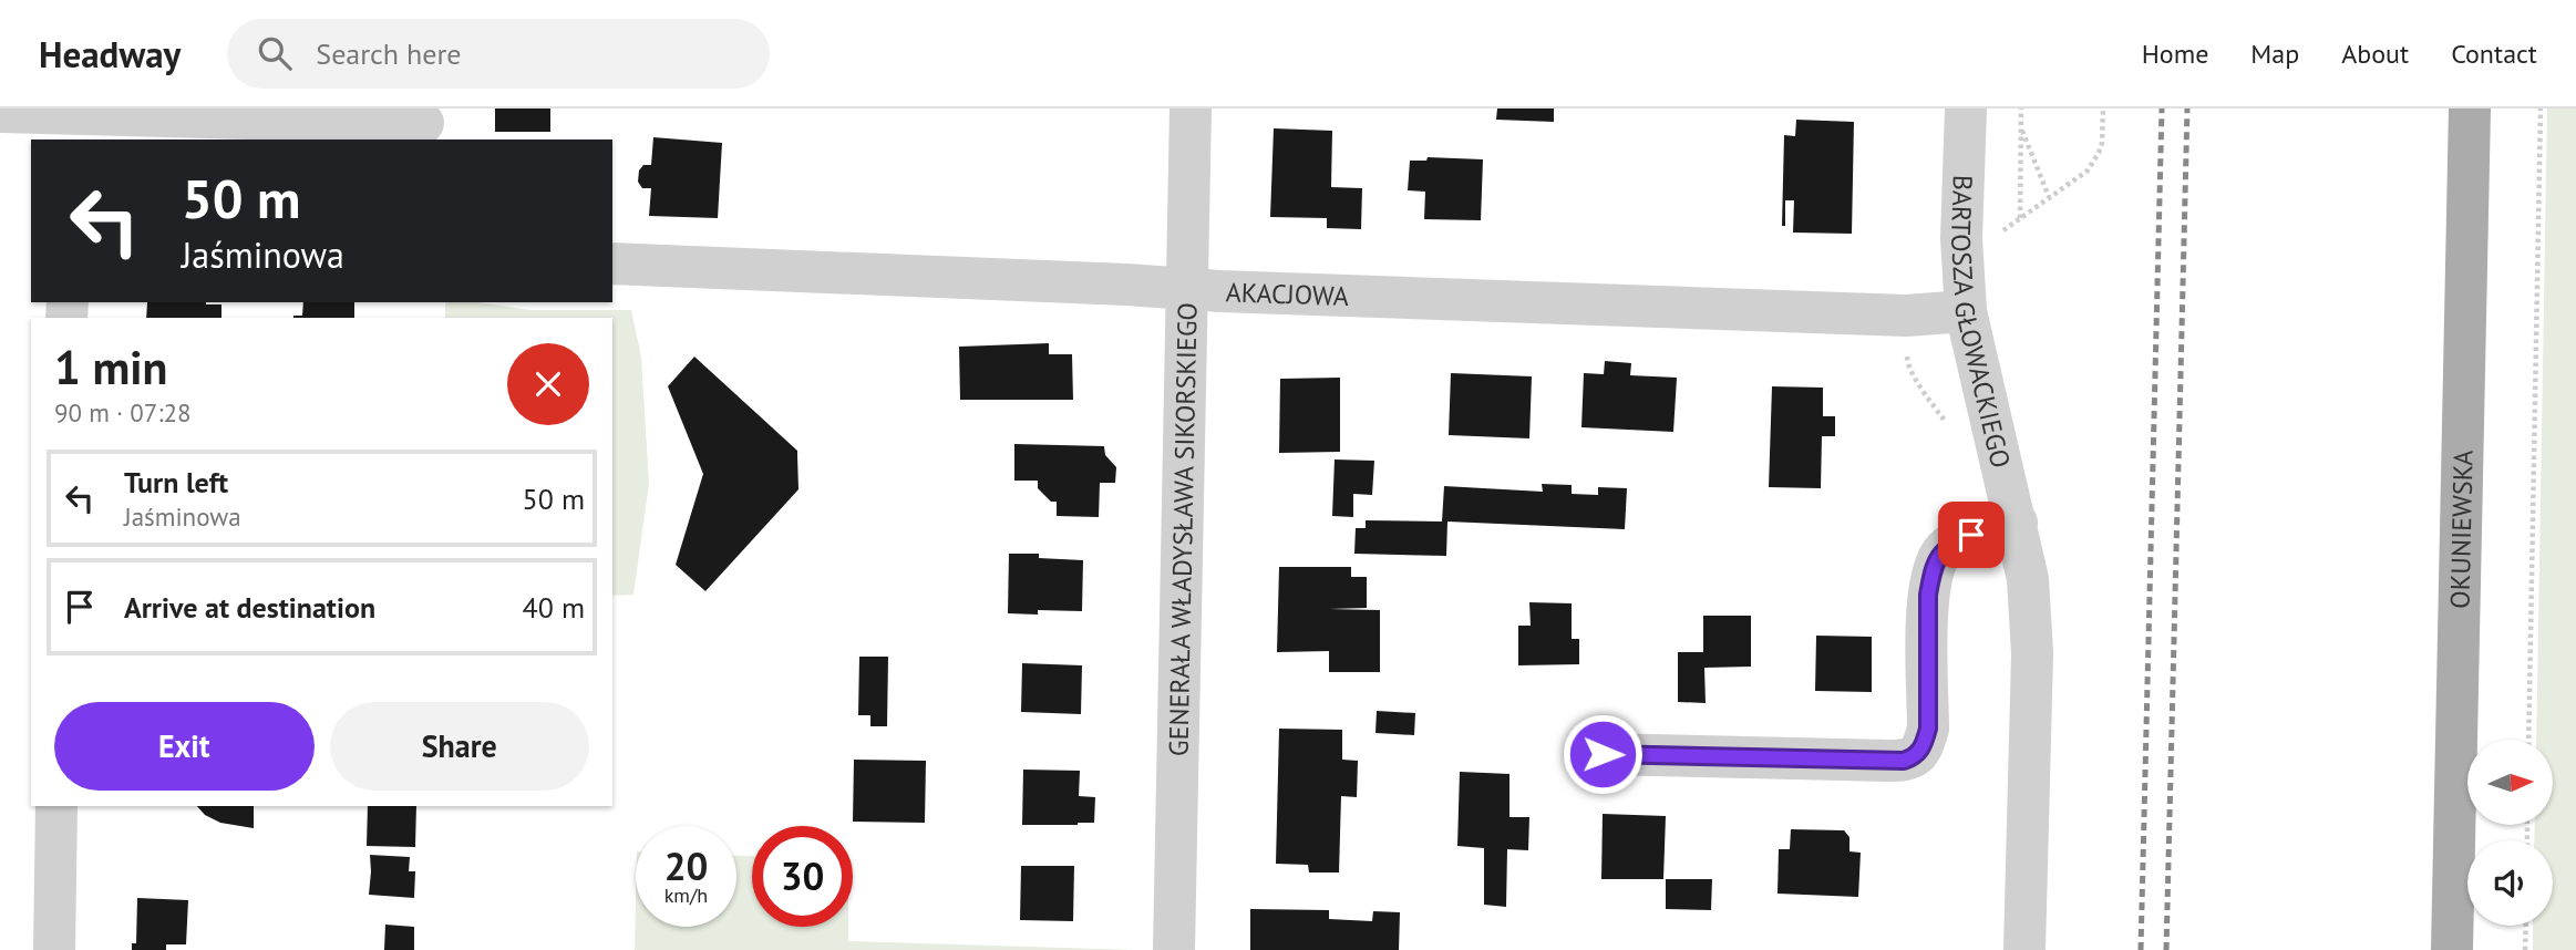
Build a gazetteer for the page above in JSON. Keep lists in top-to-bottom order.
{
  "streets": {
    "main road": ["OKUNIEWSKA"],
    "street": ["AKACJOWA", "BARTOSZA GŁOWACKIEGO", "GENERAŁA WŁADYSŁAWA SIKORSKIEGO"]
  },
  "crossings": [
    ["AKACJOWA", "BARTOSZA GŁOWACKIEGO"],
    ["AKACJOWA", "GENERAŁA WŁADYSŁAWA SIKORSKIEGO"]
  ],
  "north": "right",
  "page": {
    "header": "Headway",
    "search": "Search here",
    "nav": [
      "Home",
      "Map",
      "About",
      "Contact"
    ],
    "turn": ["50 m", "Jaśminowa"],
    "heading": ["1 min", "90 m · 07:28"],
    "list": [
      {
        "name": "Turn left",
        "note": "Jaśminowa",
        "value": "50 m"
      },
      {
        "name": "Arrive at destination",
        "value": "40 m"
      }
    ],
    "buttons": ["Exit", "Share"],
    "speed": "20 km/h",
    "limit": "30"
  }
}
